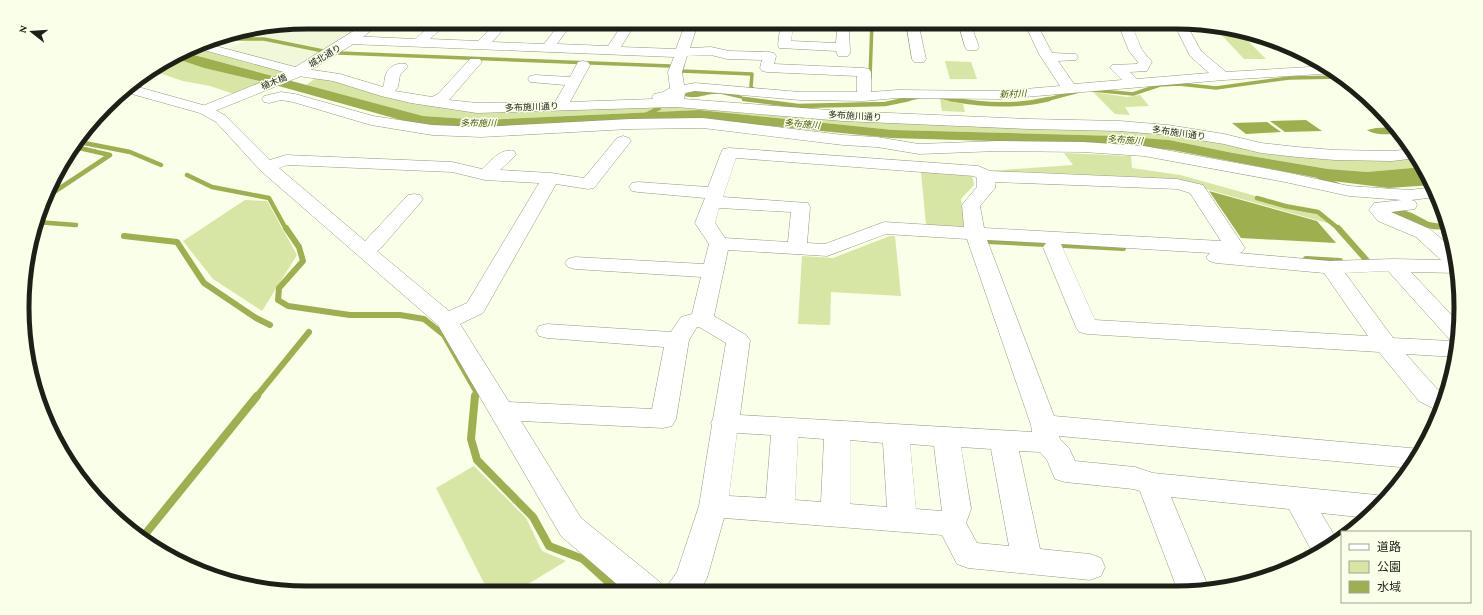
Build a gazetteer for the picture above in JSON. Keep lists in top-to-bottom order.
{
  "streets": {
    "street": ["城北通り", "植木橋", "多布施川通り"]
  },
  "crossings": [
    ["城北通り", "植木橋"],
    ["城北通り", "多布施川通り"],
    ["植木橋", "多布施川通り"]
  ],
  "water": ["新村川", "多布施川"],
  "legend": ["道路", "公園", "水域"],
  "north": "left"
}
